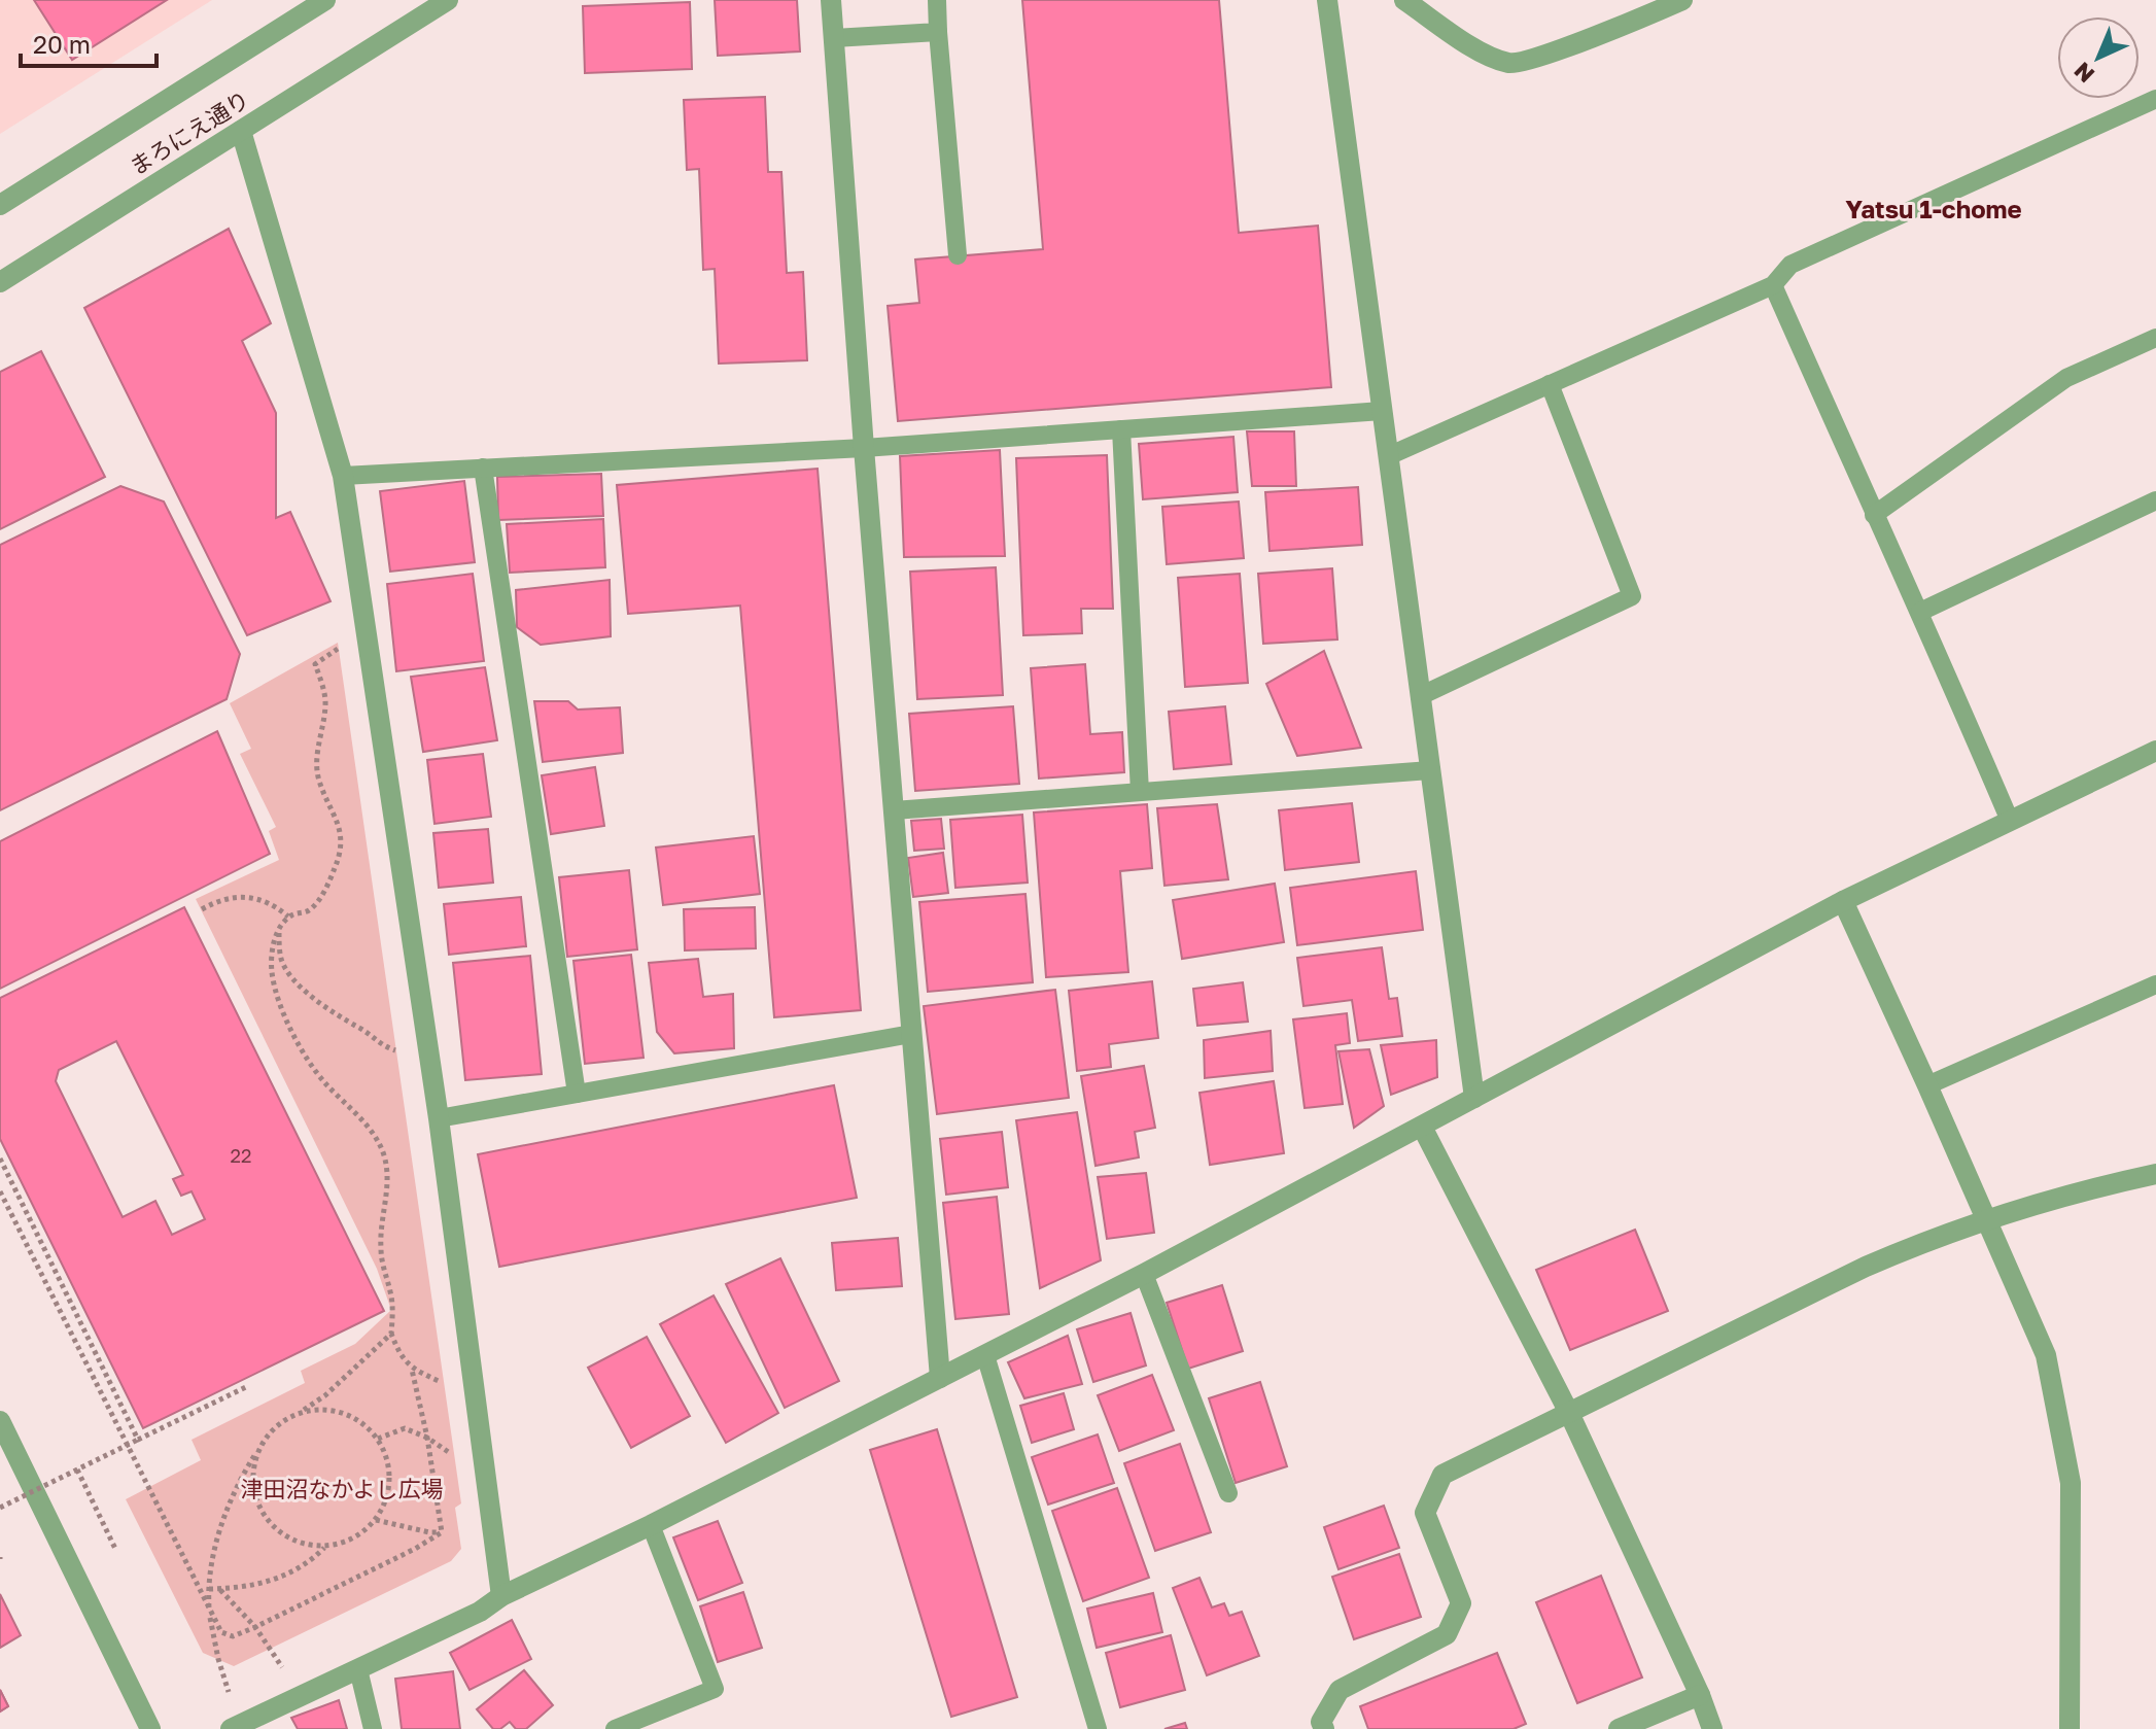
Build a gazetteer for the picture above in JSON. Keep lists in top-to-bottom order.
{
  "streets": {
    "street": ["まろにえ通り"]
  },
  "districts": ["Yatsu 1-chome"],
  "parks": ["津田沼なかよし広場"],
  "house_numbers": ["22"],
  "scale_bar": "20 m",
  "north": "bottom left"
}
